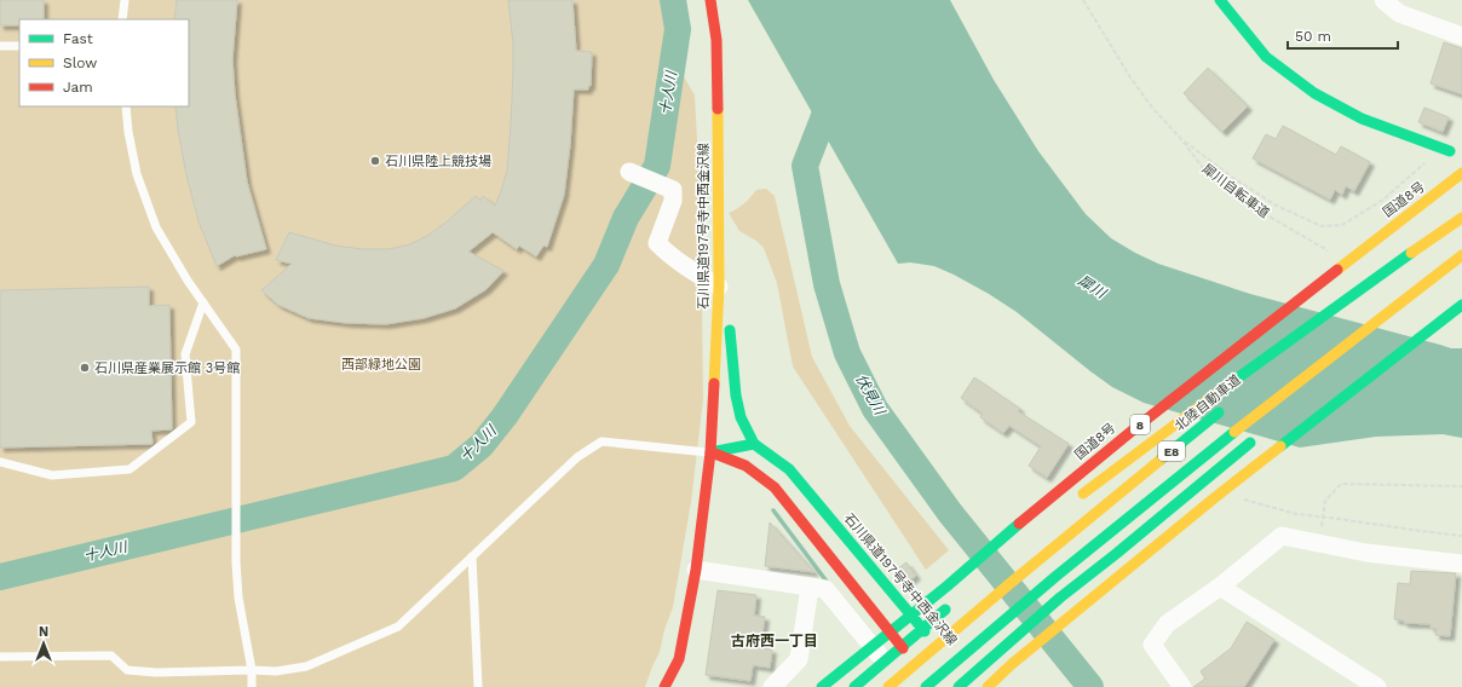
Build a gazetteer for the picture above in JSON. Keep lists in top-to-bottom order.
{
  "streets": {
    "main road": [
      "国道8号",
      "石川県道197号寺中西金沢線",
      "北陸自動車道",
      "8",
      "E8"
    ],
    "path": ["犀川自転車道"]
  },
  "districts": ["古府西一丁目"],
  "water": ["十人川", "犀川", "伏見川"],
  "parks": ["西部緑地公園"],
  "places": ["石川県陸上競技場", "石川県産業展示館 3号館"],
  "legend": ["Fast", "Slow", "Jam"],
  "scale_bar": "50 m",
  "north": "top"
}
